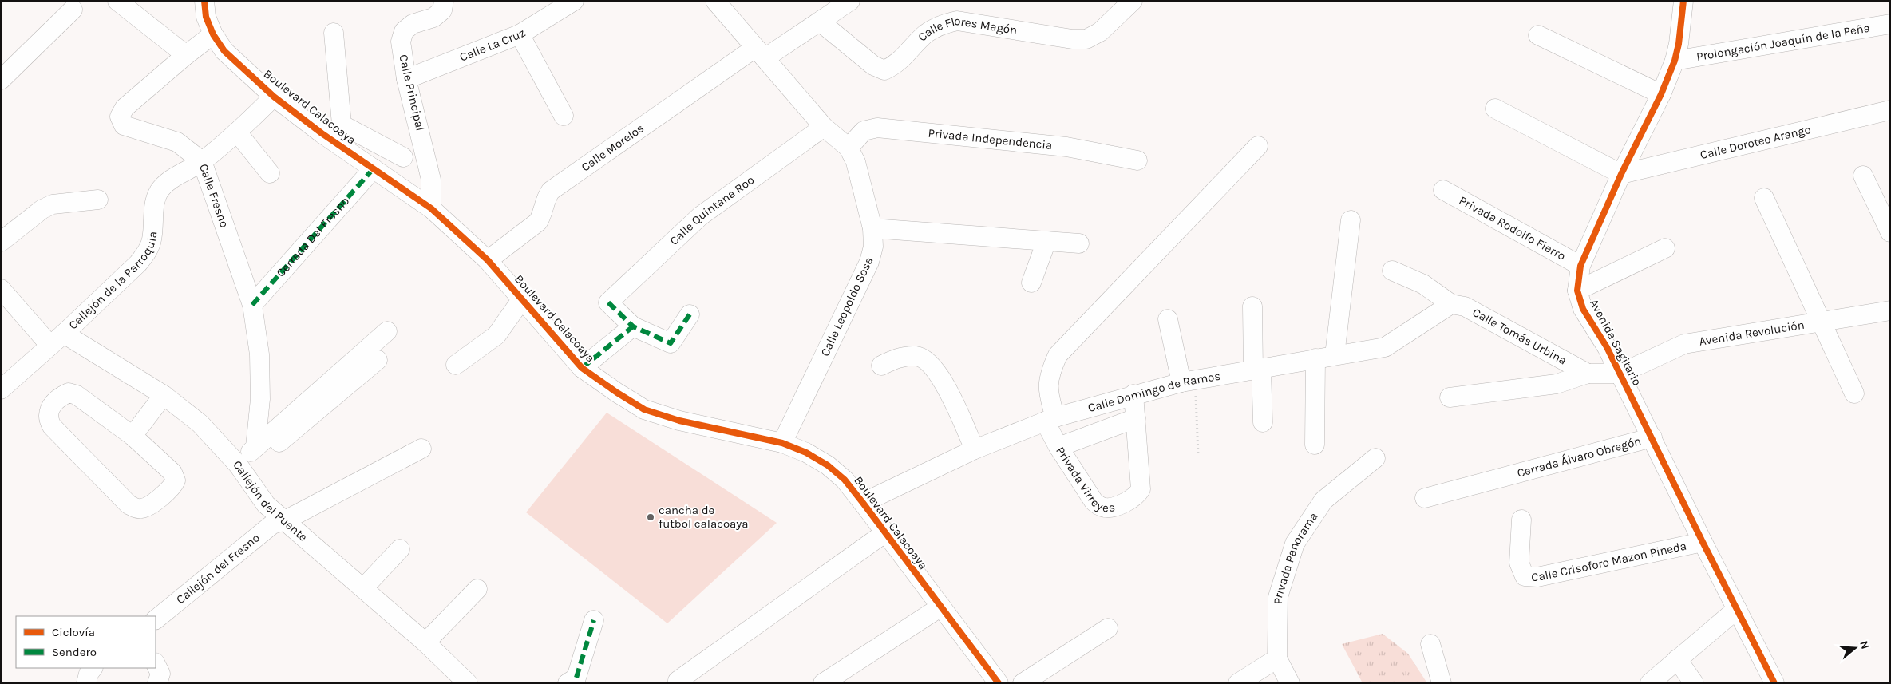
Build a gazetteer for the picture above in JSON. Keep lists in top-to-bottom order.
{
  "streets": {
    "street": [
      "Calle Flores Magón",
      "Prolongación Joaquín de la Peña",
      "Calle La Cruz",
      "Calle Principal",
      "Boulevard Calacoaya",
      "Privada Independencia",
      "Calle Doroteo Arango",
      "Calle Morelos",
      "Calle Fresno",
      "Calle Quintana Roo",
      "Privada Rodolfo Fierro",
      "Cerrada Del Fresno",
      "Callejón de la Parroquia",
      "Calle Leopoldo Sosa",
      "Avenida Revolución",
      "Calle Tomás Urbina",
      "Avenida Sagitario",
      "Calle Domingo de Ramos",
      "Cerrada Álvaro Obregón",
      "Privada Virreyes",
      "Callejón del Puente",
      "Privada Panorama",
      "Calle Crisoforo Mazon Pineda",
      "Callejón del Fresno"
    ]
  },
  "crossings": [
    ["Calle Flores Magón", "Calle Morelos"],
    ["Prolongación Joaquín de la Peña", "Avenida Sagitario"],
    ["Calle La Cruz", "Calle Principal"],
    ["Calle Principal", "Boulevard Calacoaya"],
    ["Boulevard Calacoaya", "Calle Morelos"],
    ["Boulevard Calacoaya", "Calle Fresno"],
    ["Boulevard Calacoaya", "Cerrada Del Fresno"],
    ["Boulevard Calacoaya", "Callejón de la Parroquia"],
    ["Boulevard Calacoaya", "Calle Leopoldo Sosa"],
    ["Boulevard Calacoaya", "Calle Domingo de Ramos"],
    ["Privada Independencia", "Calle Leopoldo Sosa"],
    ["Calle Doroteo Arango", "Avenida Sagitario"],
    ["Calle Morelos", "Calle Leopoldo Sosa"],
    ["Calle Fresno", "Cerrada Del Fresno"],
    ["Calle Fresno", "Callejón de la Parroquia"],
    ["Calle Quintana Roo", "Calle Leopoldo Sosa"],
    ["Privada Rodolfo Fierro", "Avenida Sagitario"],
    ["Callejón de la Parroquia", "Callejón del Puente"],
    ["Avenida Revolución", "Avenida Sagitario"],
    ["Calle Tomás Urbina", "Calle Domingo de Ramos"],
    ["Avenida Sagitario", "Cerrada Álvaro Obregón"],
    ["Avenida Sagitario", "Calle Crisoforo Mazon Pineda"],
    ["Calle Domingo de Ramos", "Privada Virreyes"],
    ["Callejón del Puente", "Callejón del Fresno"]
  ],
  "places": ["cancha de futbol calacoaya"],
  "legend": ["Ciclovía", "Sendero"],
  "north": "right"
}
